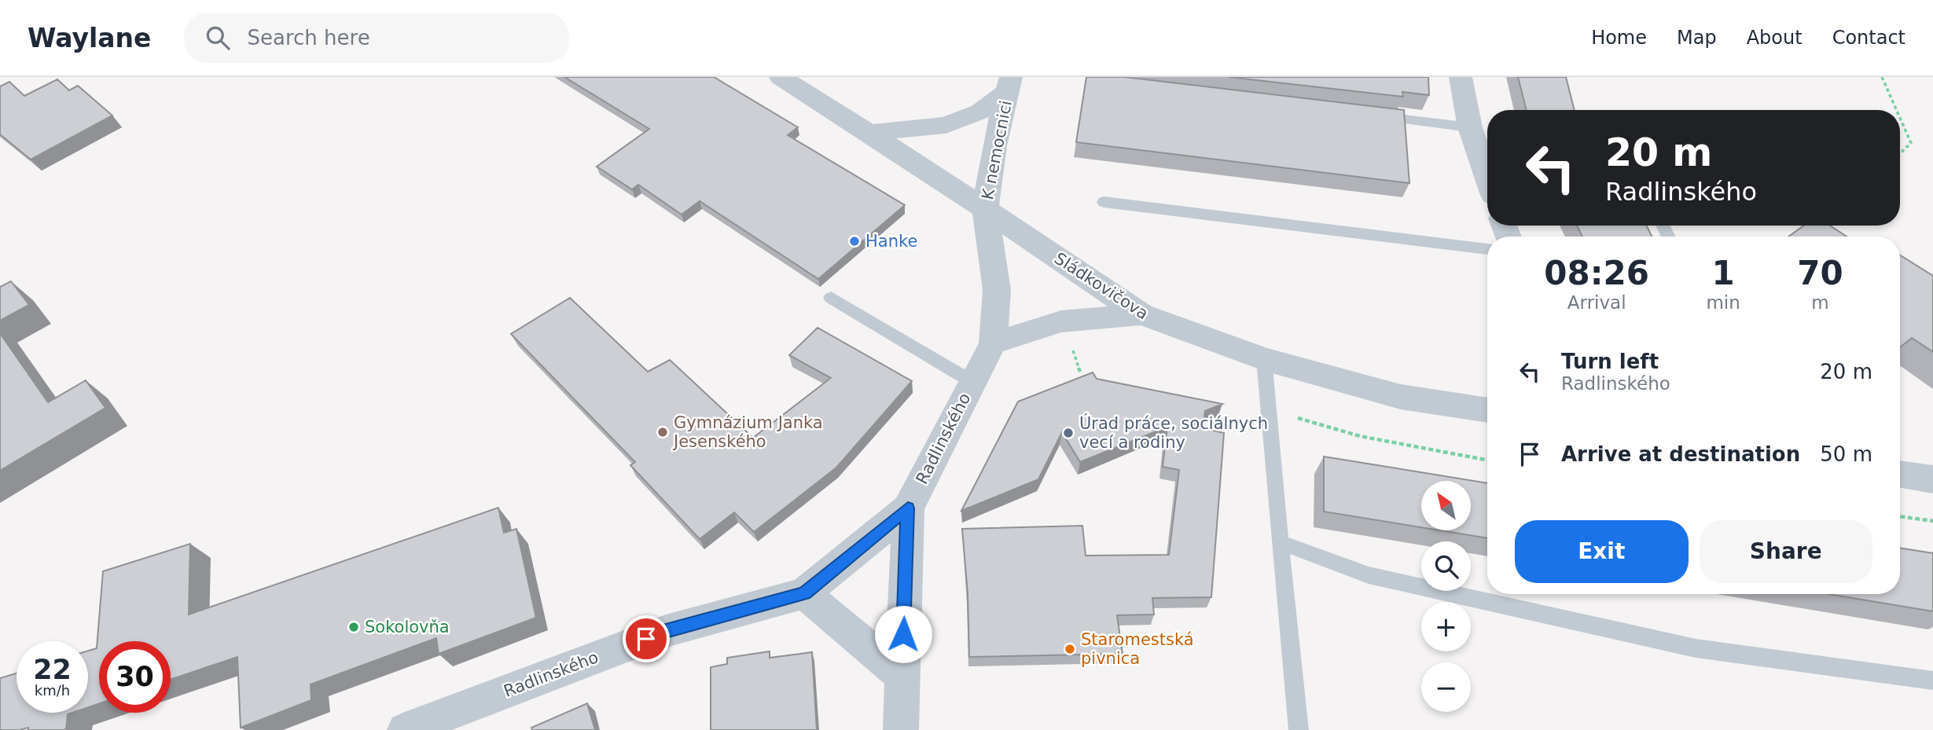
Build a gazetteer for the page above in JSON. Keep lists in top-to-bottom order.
{
  "streets": {
    "street": ["K nemocnici", "Sládkovičova", "Radlinského"]
  },
  "crossings": [
    ["K nemocnici", "Sládkovičova"],
    ["K nemocnici", "Radlinského"],
    ["Sládkovičova", "Radlinského"]
  ],
  "places": [
    "Hanke",
    "Gymnázium Janka Jesenského",
    "Úrad práce, sociálnych vecí a rodiny",
    "Sokolovňa",
    "Staromestská pivnica"
  ],
  "north": "top left",
  "page": {
    "header": "Waylane",
    "search": "Search here",
    "nav": [
      "Home",
      "Map",
      "About",
      "Contact"
    ],
    "turn": ["20 m", "Radlinského"],
    "eta": [
      "08:26",
      "Arrival",
      "1",
      "min",
      "70",
      "m"
    ],
    "list": [
      {
        "name": "Turn left",
        "note": "Radlinského",
        "value": "20 m"
      },
      {
        "name": "Arrive at destination",
        "value": "50 m"
      }
    ],
    "map_buttons": ["+", "−"],
    "buttons": ["Exit", "Share"],
    "speed": "22 km/h",
    "limit": "30"
  }
}
